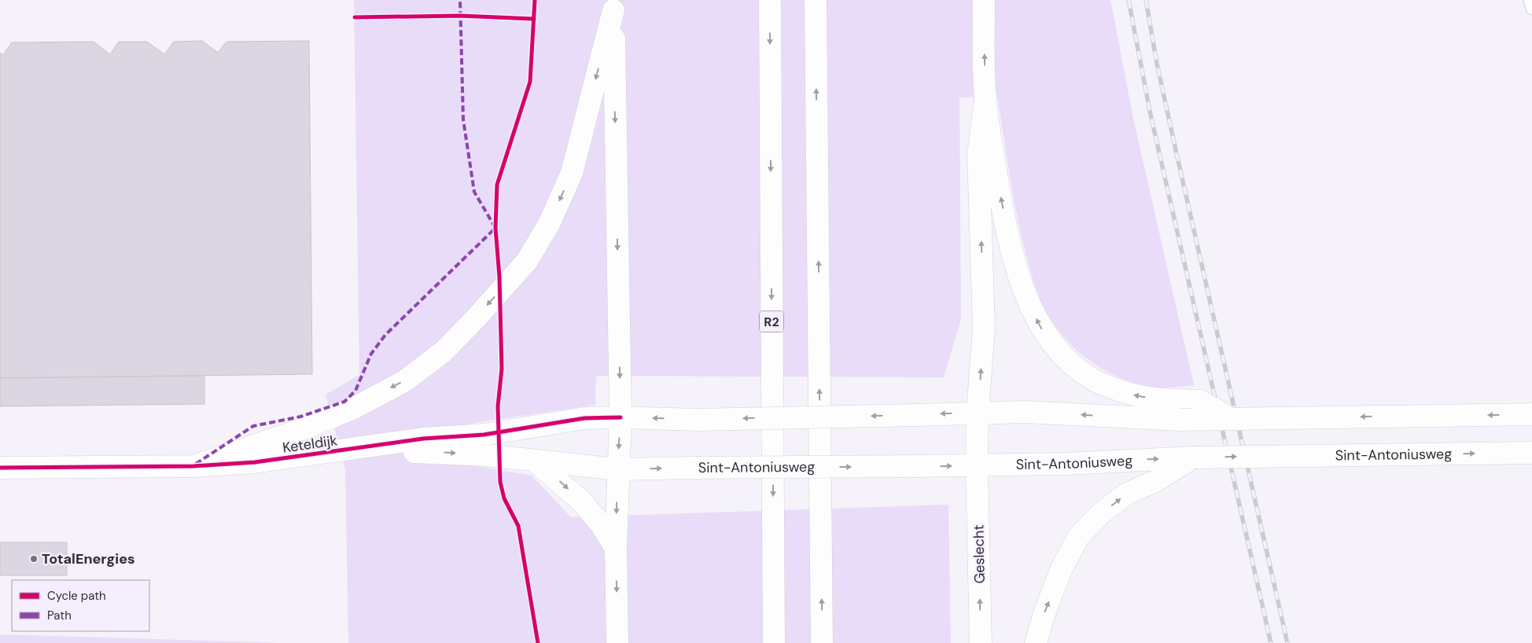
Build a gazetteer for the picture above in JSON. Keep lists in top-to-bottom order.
{
  "streets": {
    "main road": [
      "R2",
      "Keteldijk",
      "Sint-Antoniusweg",
      "Geslecht"
    ]
  },
  "crossings": [
    ["Keteldijk", "Sint-Antoniusweg"],
    ["Sint-Antoniusweg", "Geslecht"]
  ],
  "places": ["TotalEnergies"],
  "legend": ["Cycle path", "Path"]
}
